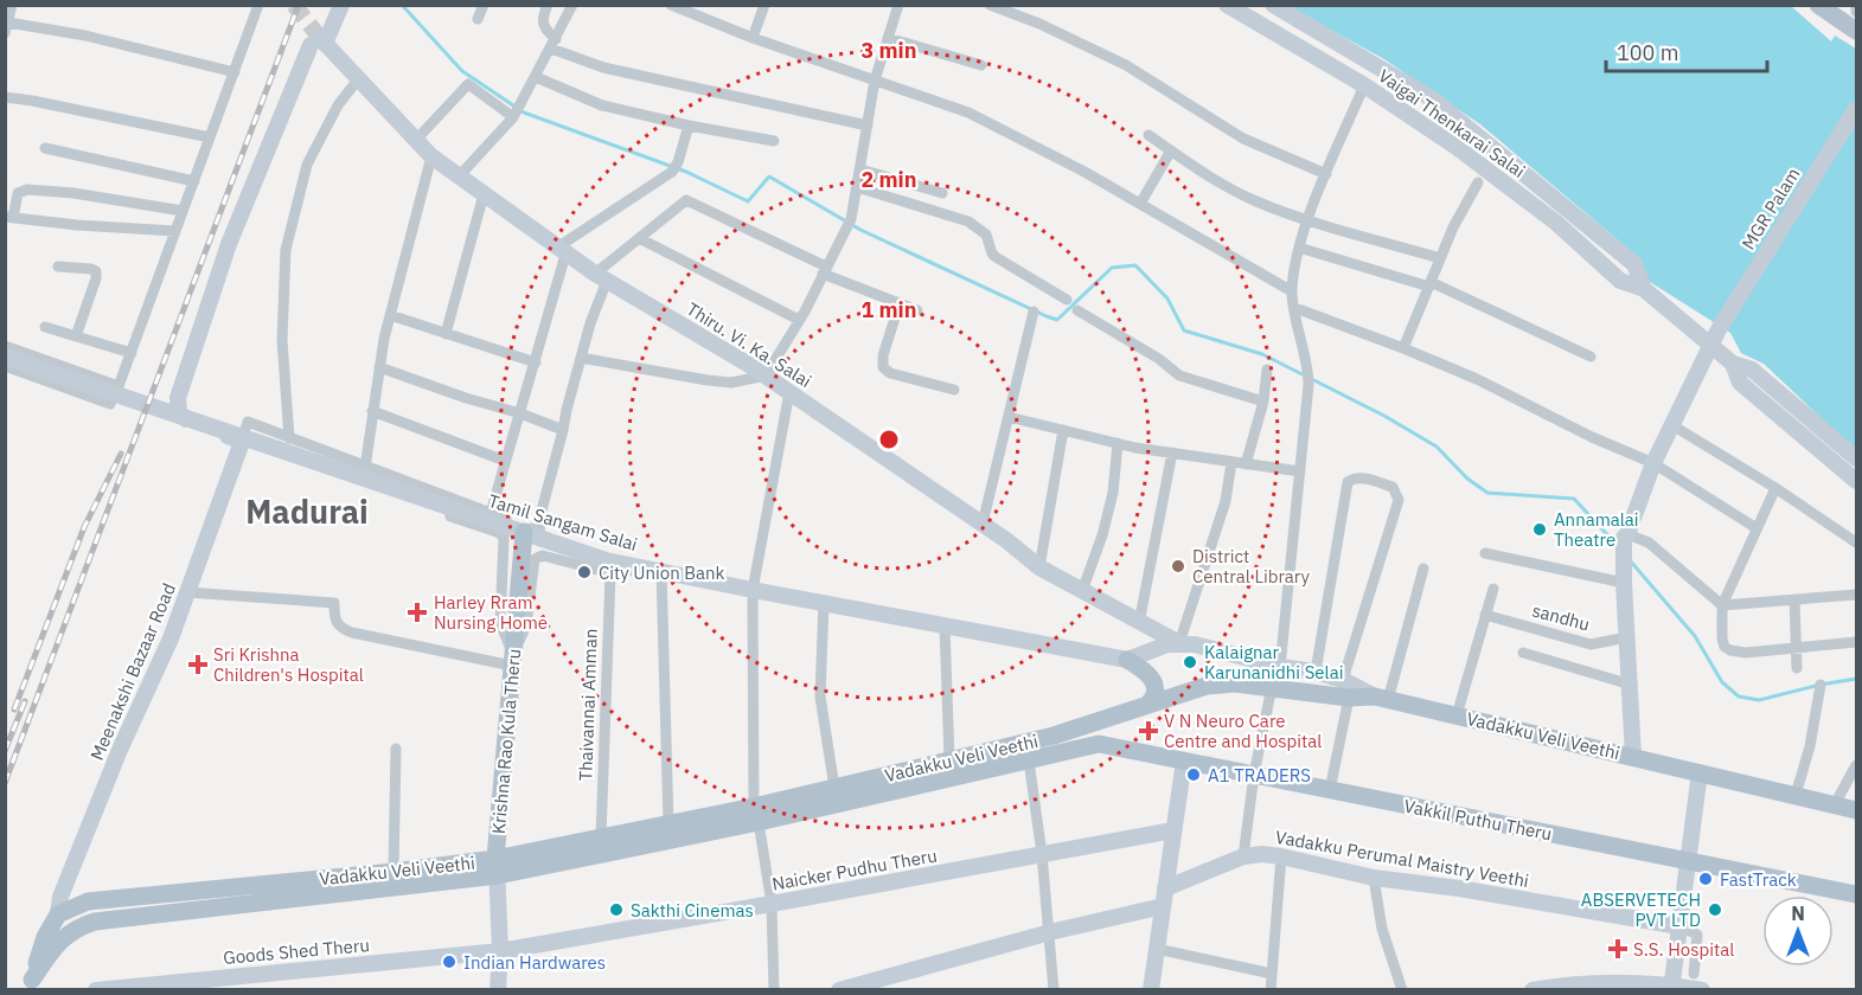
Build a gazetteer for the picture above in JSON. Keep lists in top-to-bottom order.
{
  "streets": {
    "main road": ["Vadakku Veli Veethi", "Krishna Rao Kula Theru", "Vakkil Puthu Theru"],
    "street": [
      "Vaigai Thenkarai Salai",
      "MGR Palam",
      "Thiru. Vi. Ka. Salai",
      "Tamil Sangam Salai",
      "sandhu",
      "Meenakshi Bazaar Road",
      "Thaivannai Amman",
      "Vadakku Perumal Maistry Veethi",
      "Naicker Pudhu Theru",
      "Goods Shed Theru"
    ]
  },
  "crossings": [
    ["Vaigai Thenkarai Salai", "MGR Palam"],
    ["MGR Palam", "sandhu"],
    ["MGR Palam", "Vadakku Veli Veethi"],
    ["Tamil Sangam Salai", "Thaivannai Amman"],
    ["Tamil Sangam Salai", "Krishna Rao Kula Theru"],
    ["Meenakshi Bazaar Road", "Vadakku Veli Veethi"],
    ["Thaivannai Amman", "Vadakku Veli Veethi"],
    ["Vadakku Veli Veethi", "Krishna Rao Kula Theru"],
    ["Vadakku Veli Veethi", "Vakkil Puthu Theru"],
    ["Naicker Pudhu Theru", "Goods Shed Theru"]
  ],
  "districts": ["Madurai"],
  "places": {
    "other": [
      "Annamalai Theatre",
      "District Central Library",
      "City Union Bank",
      "Kalaignar Karunanidhi Selai",
      "A1 TRADERS",
      "FastTrack",
      "Sakthi Cinemas",
      "ABSERVETECH PVT LTD",
      "Indian Hardwares"
    ],
    "health": [
      "Harley Rram Nursing Home",
      "Sri Krishna Children's Hospital",
      "V N Neuro Care Centre and Hospital",
      "S.S. Hospital"
    ]
  },
  "scale_bar": "100 m",
  "north": "top",
  "rings": ["3 min", "2 min", "1 min"]
}
